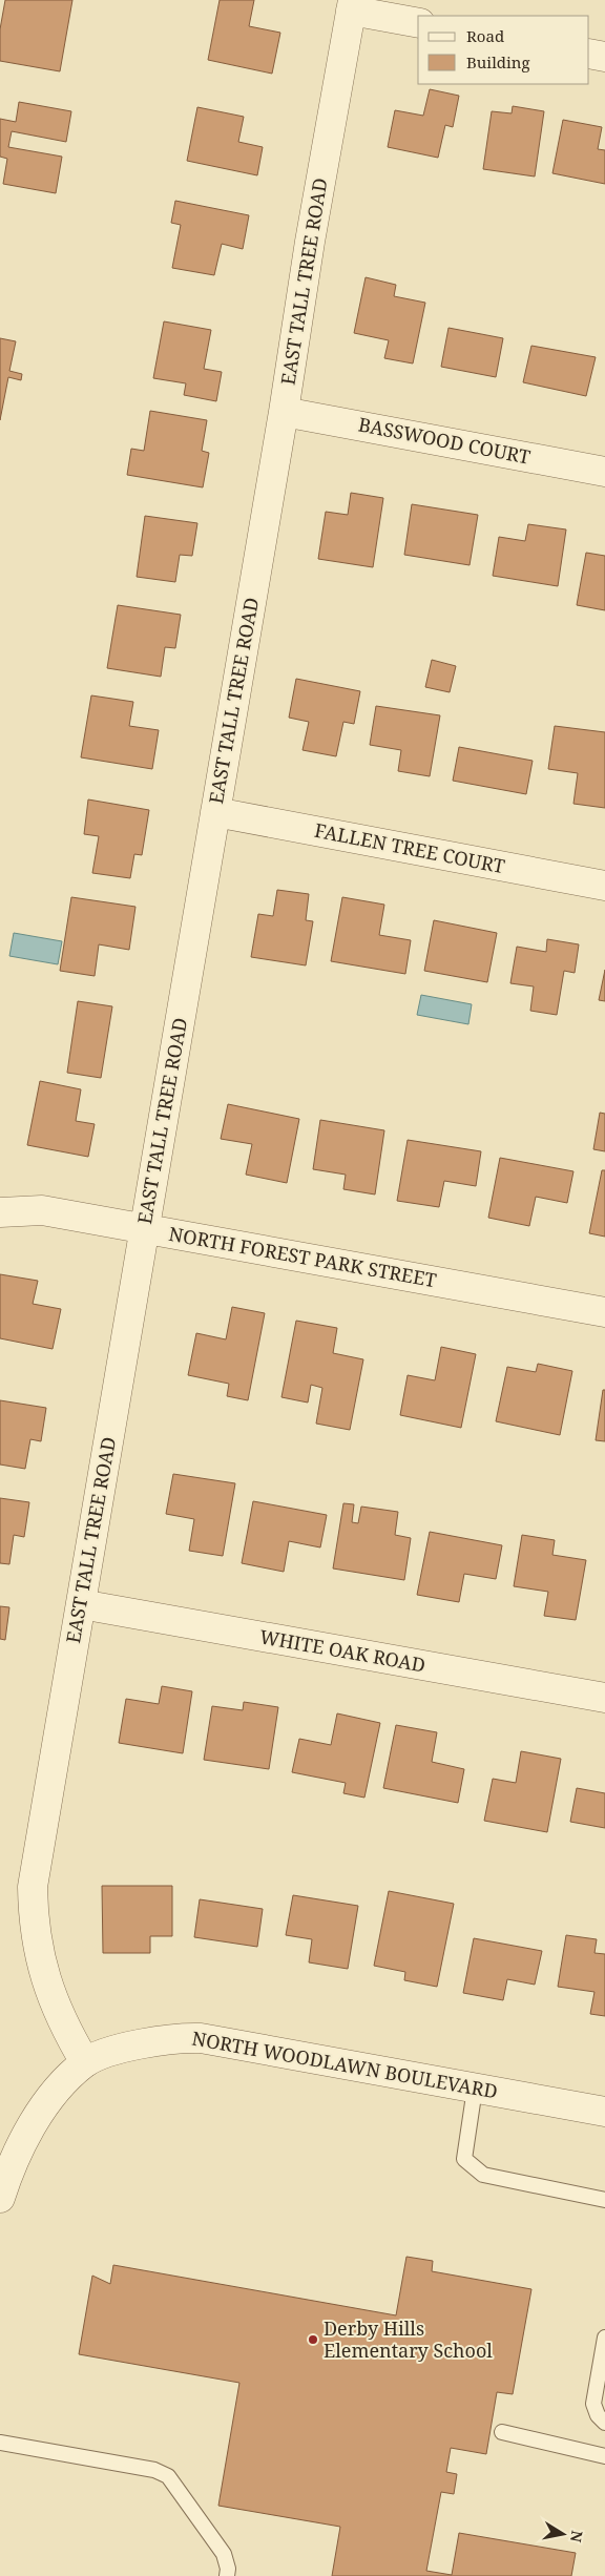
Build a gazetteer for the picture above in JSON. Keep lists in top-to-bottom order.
{
  "streets": {
    "street": [
      "EAST TALL TREE ROAD",
      "BASSWOOD COURT",
      "FALLEN TREE COURT",
      "NORTH FOREST PARK STREET",
      "WHITE OAK ROAD",
      "NORTH WOODLAWN BOULEVARD"
    ]
  },
  "crossings": [
    ["EAST TALL TREE ROAD", "BASSWOOD COURT"],
    ["EAST TALL TREE ROAD", "FALLEN TREE COURT"],
    ["EAST TALL TREE ROAD", "NORTH FOREST PARK STREET"],
    ["EAST TALL TREE ROAD", "WHITE OAK ROAD"],
    ["EAST TALL TREE ROAD", "NORTH WOODLAWN BOULEVARD"]
  ],
  "places": ["Derby Hills Elementary School"],
  "legend": ["Road", "Building"],
  "north": "right"
}
